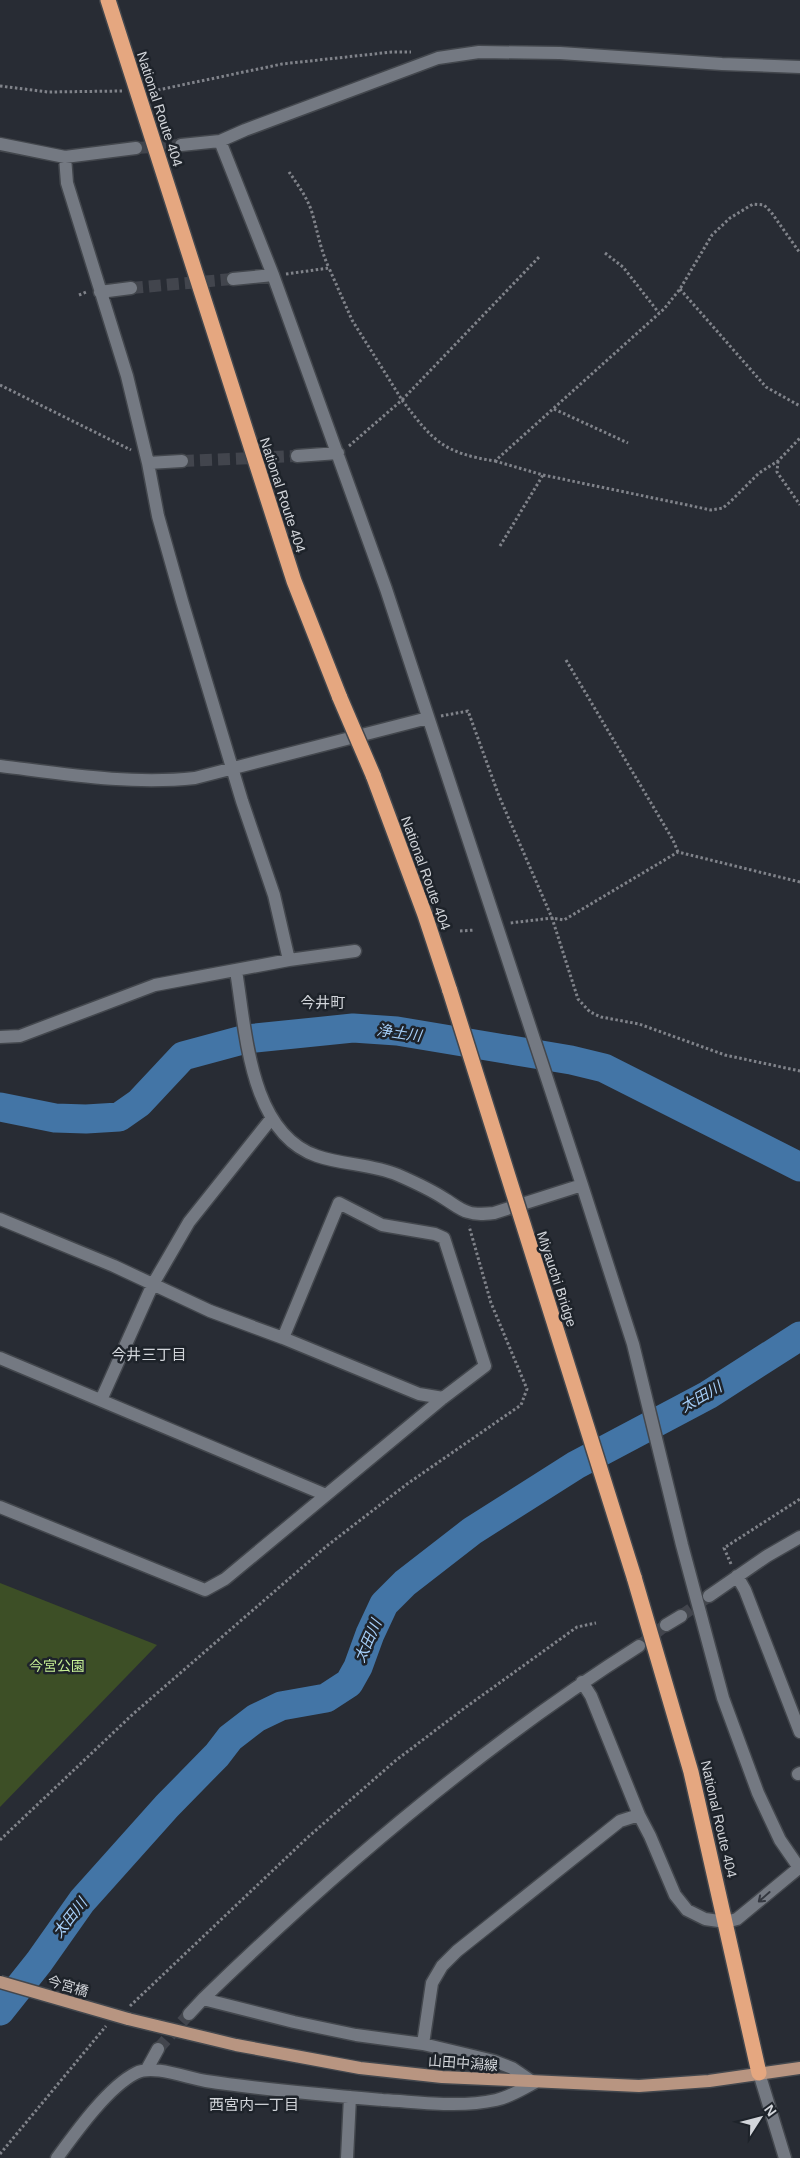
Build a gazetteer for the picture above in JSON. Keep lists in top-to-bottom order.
{
  "streets": {
    "highway": ["National Route 404", "Miyauchi Bridge"],
    "main road": ["今宮橋", "山田中潟線"]
  },
  "crossings": [
    ["National Route 404", "Miyauchi Bridge"],
    ["National Route 404", "山田中潟線"],
    ["今宮橋", "山田中潟線"]
  ],
  "districts": ["今井町", "今井三丁目", "西宮内一丁目"],
  "water": ["浄土川", "太田川"],
  "parks": ["今宮公園"],
  "north": "top right"
}
